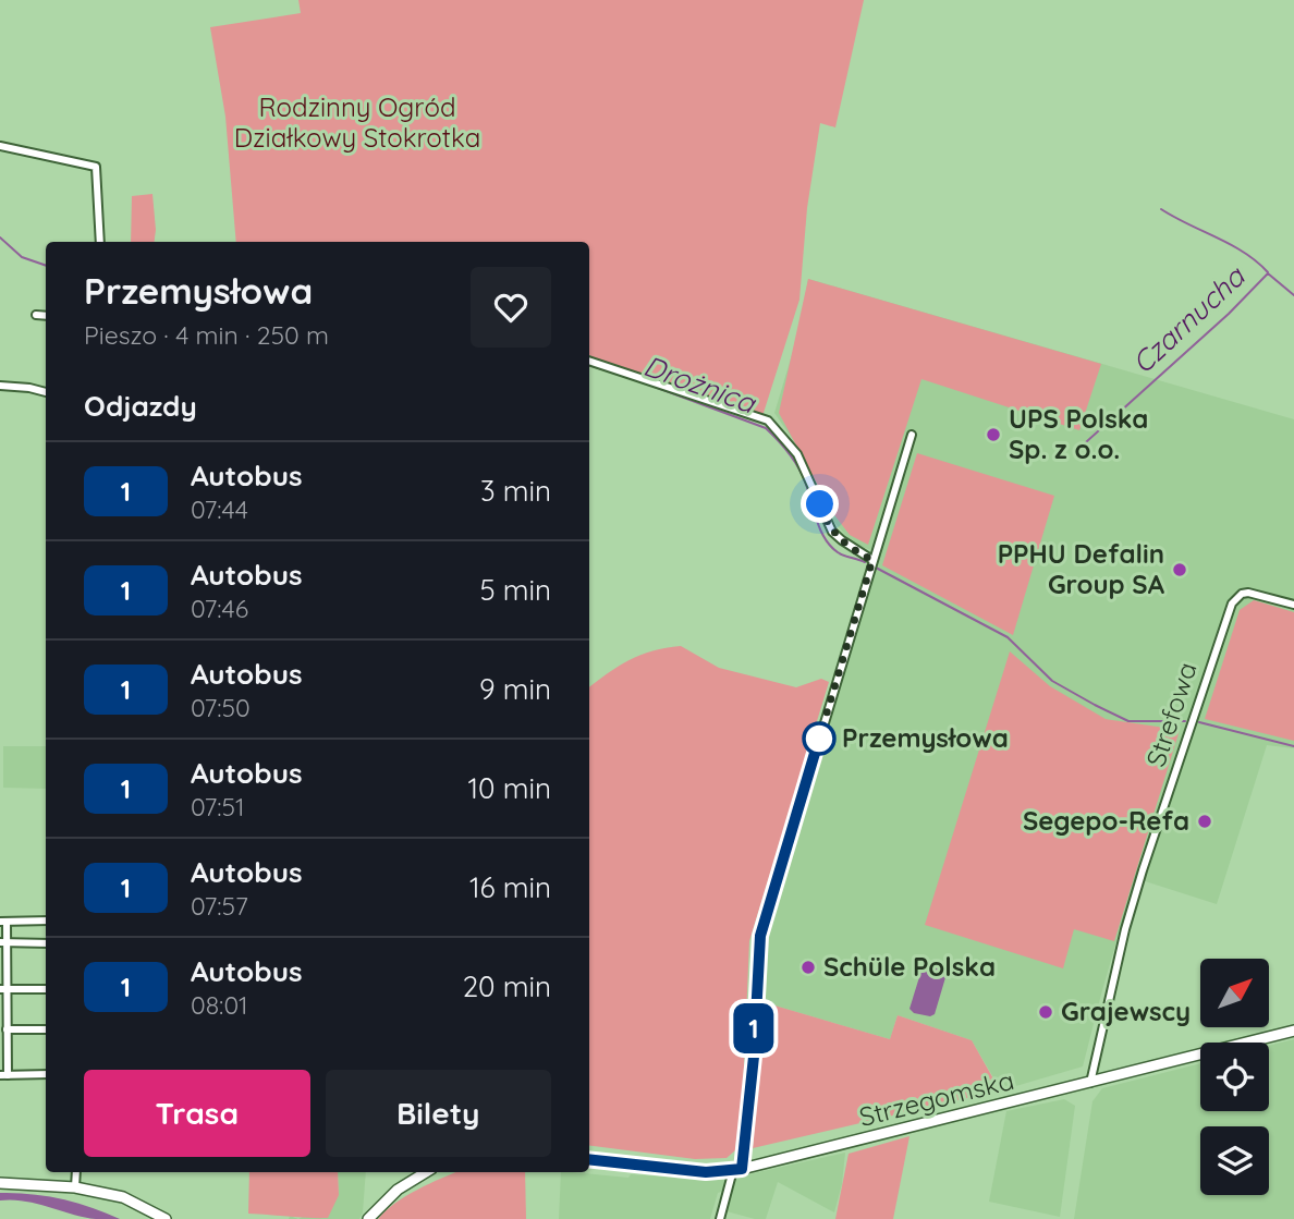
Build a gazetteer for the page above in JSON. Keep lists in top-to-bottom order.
{
  "streets": {
    "main road": ["Strzegomska"],
    "street": ["Strefowa"]
  },
  "crossings": [
    ["Strefowa", "Strzegomska"]
  ],
  "water": ["Czarnucha", "Drożnica"],
  "parks": ["Rodzinny Ogród Działkowy Stokrotka"],
  "places": [
    "UPS Polska Sp. z o.o.",
    "PPHU Defalin Group SA",
    "Przemysłowa",
    "Segepo-Refa",
    "Schüle Polska",
    "Grajewscy"
  ],
  "lines": ["bus line 1"],
  "north": "top right",
  "page": {
    "on_map": "1",
    "heading": [
      ["Przemysłowa", "Pieszo · 4 min · 250 m"],
      "Odjazdy"
    ],
    "list": [
      {
        "mark": "1",
        "name": "Autobus",
        "note": "07:44",
        "value": "3 min"
      },
      {
        "mark": "1",
        "name": "Autobus",
        "note": "07:46",
        "value": "5 min"
      },
      {
        "mark": "1",
        "name": "Autobus",
        "note": "07:50",
        "value": "9 min"
      },
      {
        "mark": "1",
        "name": "Autobus",
        "note": "07:51",
        "value": "10 min"
      },
      {
        "mark": "1",
        "name": "Autobus",
        "note": "07:57",
        "value": "16 min"
      },
      {
        "mark": "1",
        "name": "Autobus",
        "note": "08:01",
        "value": "20 min"
      }
    ],
    "buttons": ["Trasa", "Bilety"]
  }
}
